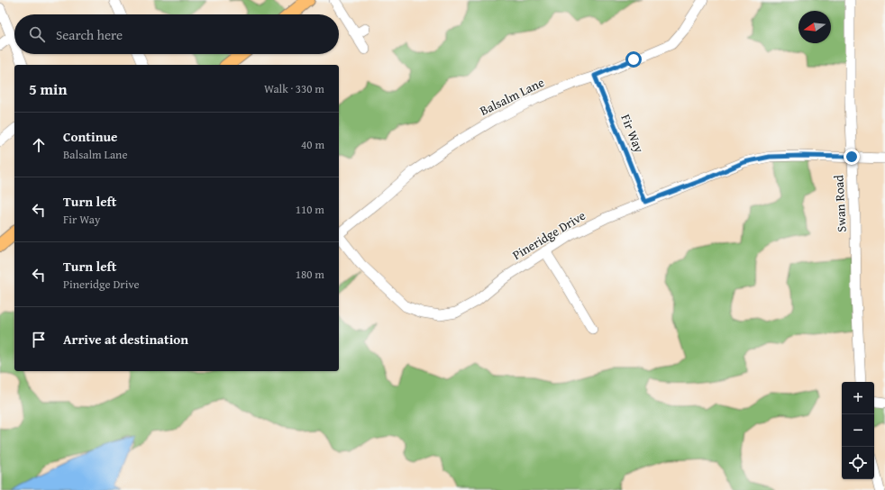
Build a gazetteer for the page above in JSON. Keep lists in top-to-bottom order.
{
  "streets": {
    "street": [
      "Balsalm Lane",
      "Fir Way",
      "Swan Road",
      "Pineridge Drive"
    ]
  },
  "crossings": [
    ["Balsalm Lane", "Fir Way"],
    ["Fir Way", "Pineridge Drive"],
    ["Swan Road", "Pineridge Drive"]
  ],
  "north": "left",
  "page": {
    "search": "Search here",
    "heading": ["5 min", "Walk · 330 m"],
    "list": [
      ["Continue", "Balsalm Lane", "40 m"],
      ["Turn left", "Fir Way", "110 m"],
      ["Turn left", "Pineridge Drive", "180 m"],
      "Arrive at destination"
    ],
    "map_buttons": ["+", "−"]
  }
}
